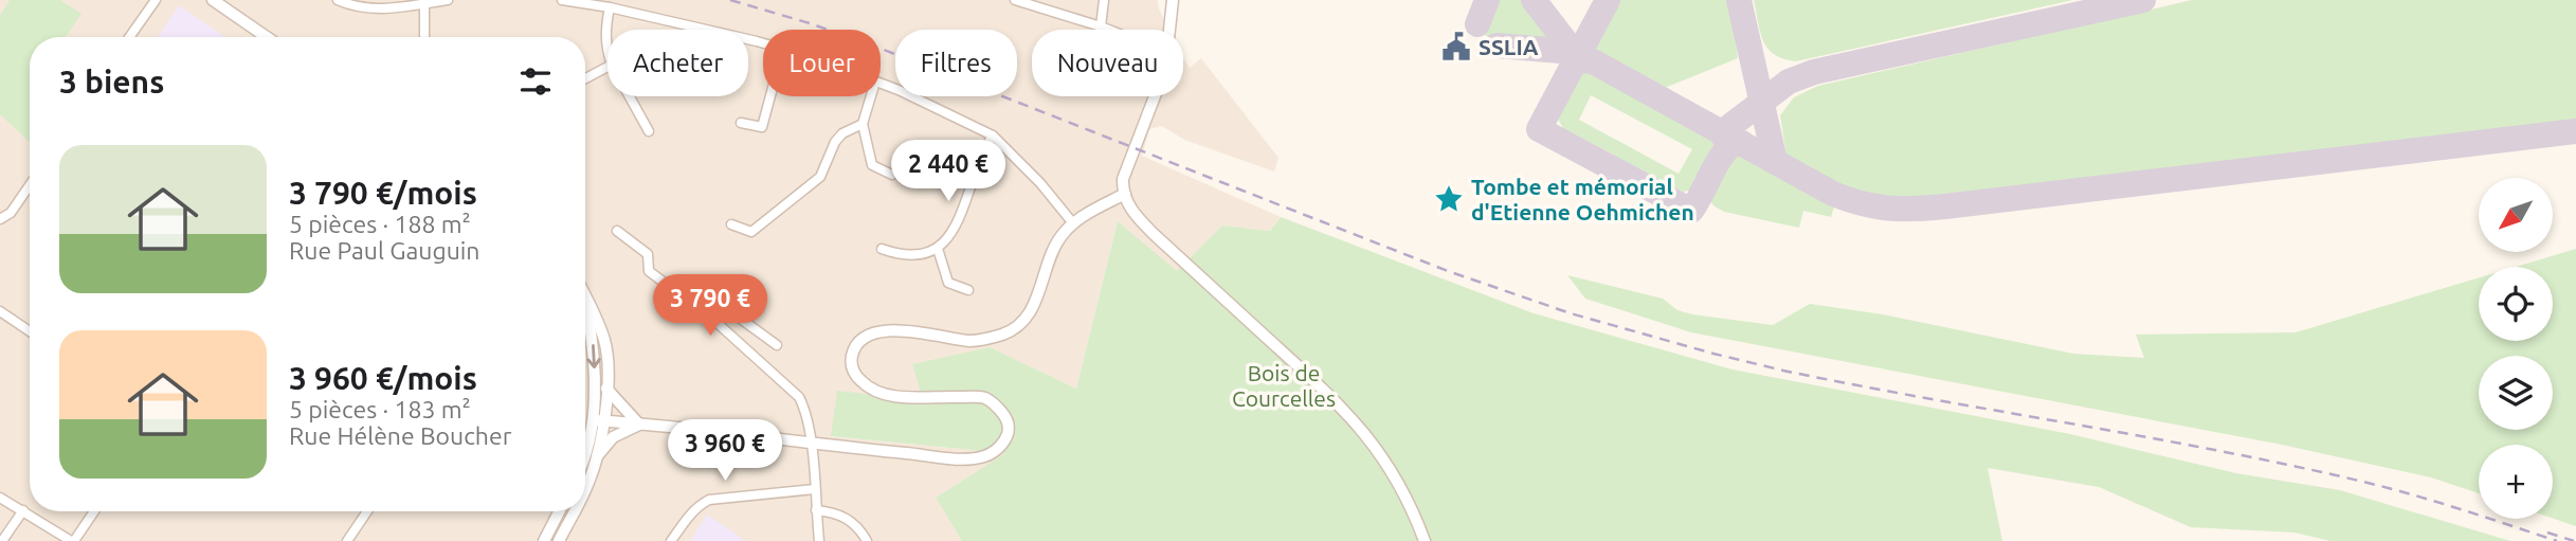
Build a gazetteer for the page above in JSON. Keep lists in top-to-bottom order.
{
  "parks": ["Bois de Courcelles"],
  "places": {
    "public building": ["SSLIA"],
    "place": ["Tombe et mémorial d'Etienne Oehmichen"]
  },
  "north": "bottom left",
  "page": {
    "chip": [
      "Acheter",
      "Louer",
      "Filtres",
      "Nouveau"
    ],
    "heading": "3 biens",
    "list": [
      {
        "name": "3 790 €/mois",
        "note": "5 pièces · 188 m² · Rue Paul Gauguin"
      },
      {
        "name": "3 960 €/mois",
        "note": "5 pièces · 183 m² · Rue Hélène Boucher"
      }
    ],
    "price": ["2 440 €", "3 790 €", "3 960 €"],
    "map_buttons": "+"
  }
}
